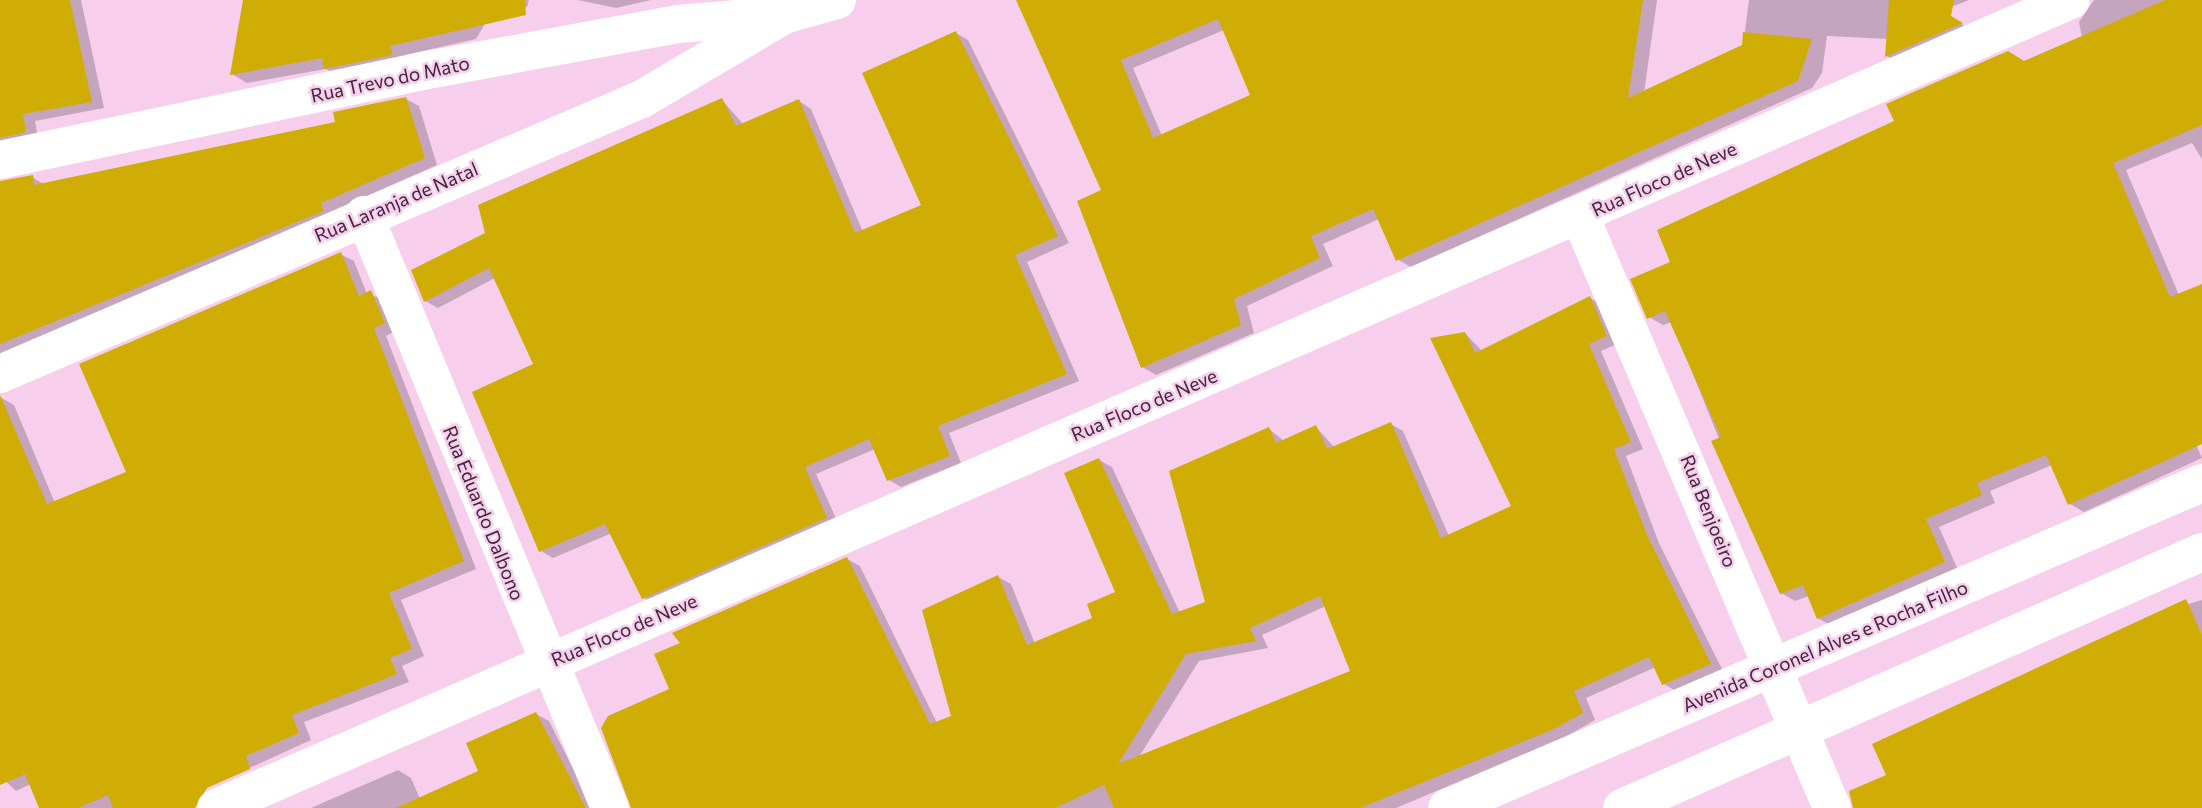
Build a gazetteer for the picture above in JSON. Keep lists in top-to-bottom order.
{
  "streets": {
    "street": [
      "Rua Trevo do Mato",
      "Rua Floco de Neve",
      "Rua Laranja de Natal",
      "Rua Benjoeiro",
      "Rua Eduardo Dalbono",
      "Avenida Coronel Alves e Rocha Filho"
    ]
  },
  "crossings": [
    ["Rua Trevo do Mato", "Rua Laranja de Natal"],
    ["Rua Floco de Neve", "Rua Benjoeiro"],
    ["Rua Floco de Neve", "Rua Eduardo Dalbono"],
    ["Rua Laranja de Natal", "Rua Eduardo Dalbono"],
    ["Rua Benjoeiro", "Avenida Coronel Alves e Rocha Filho"]
  ]
}
